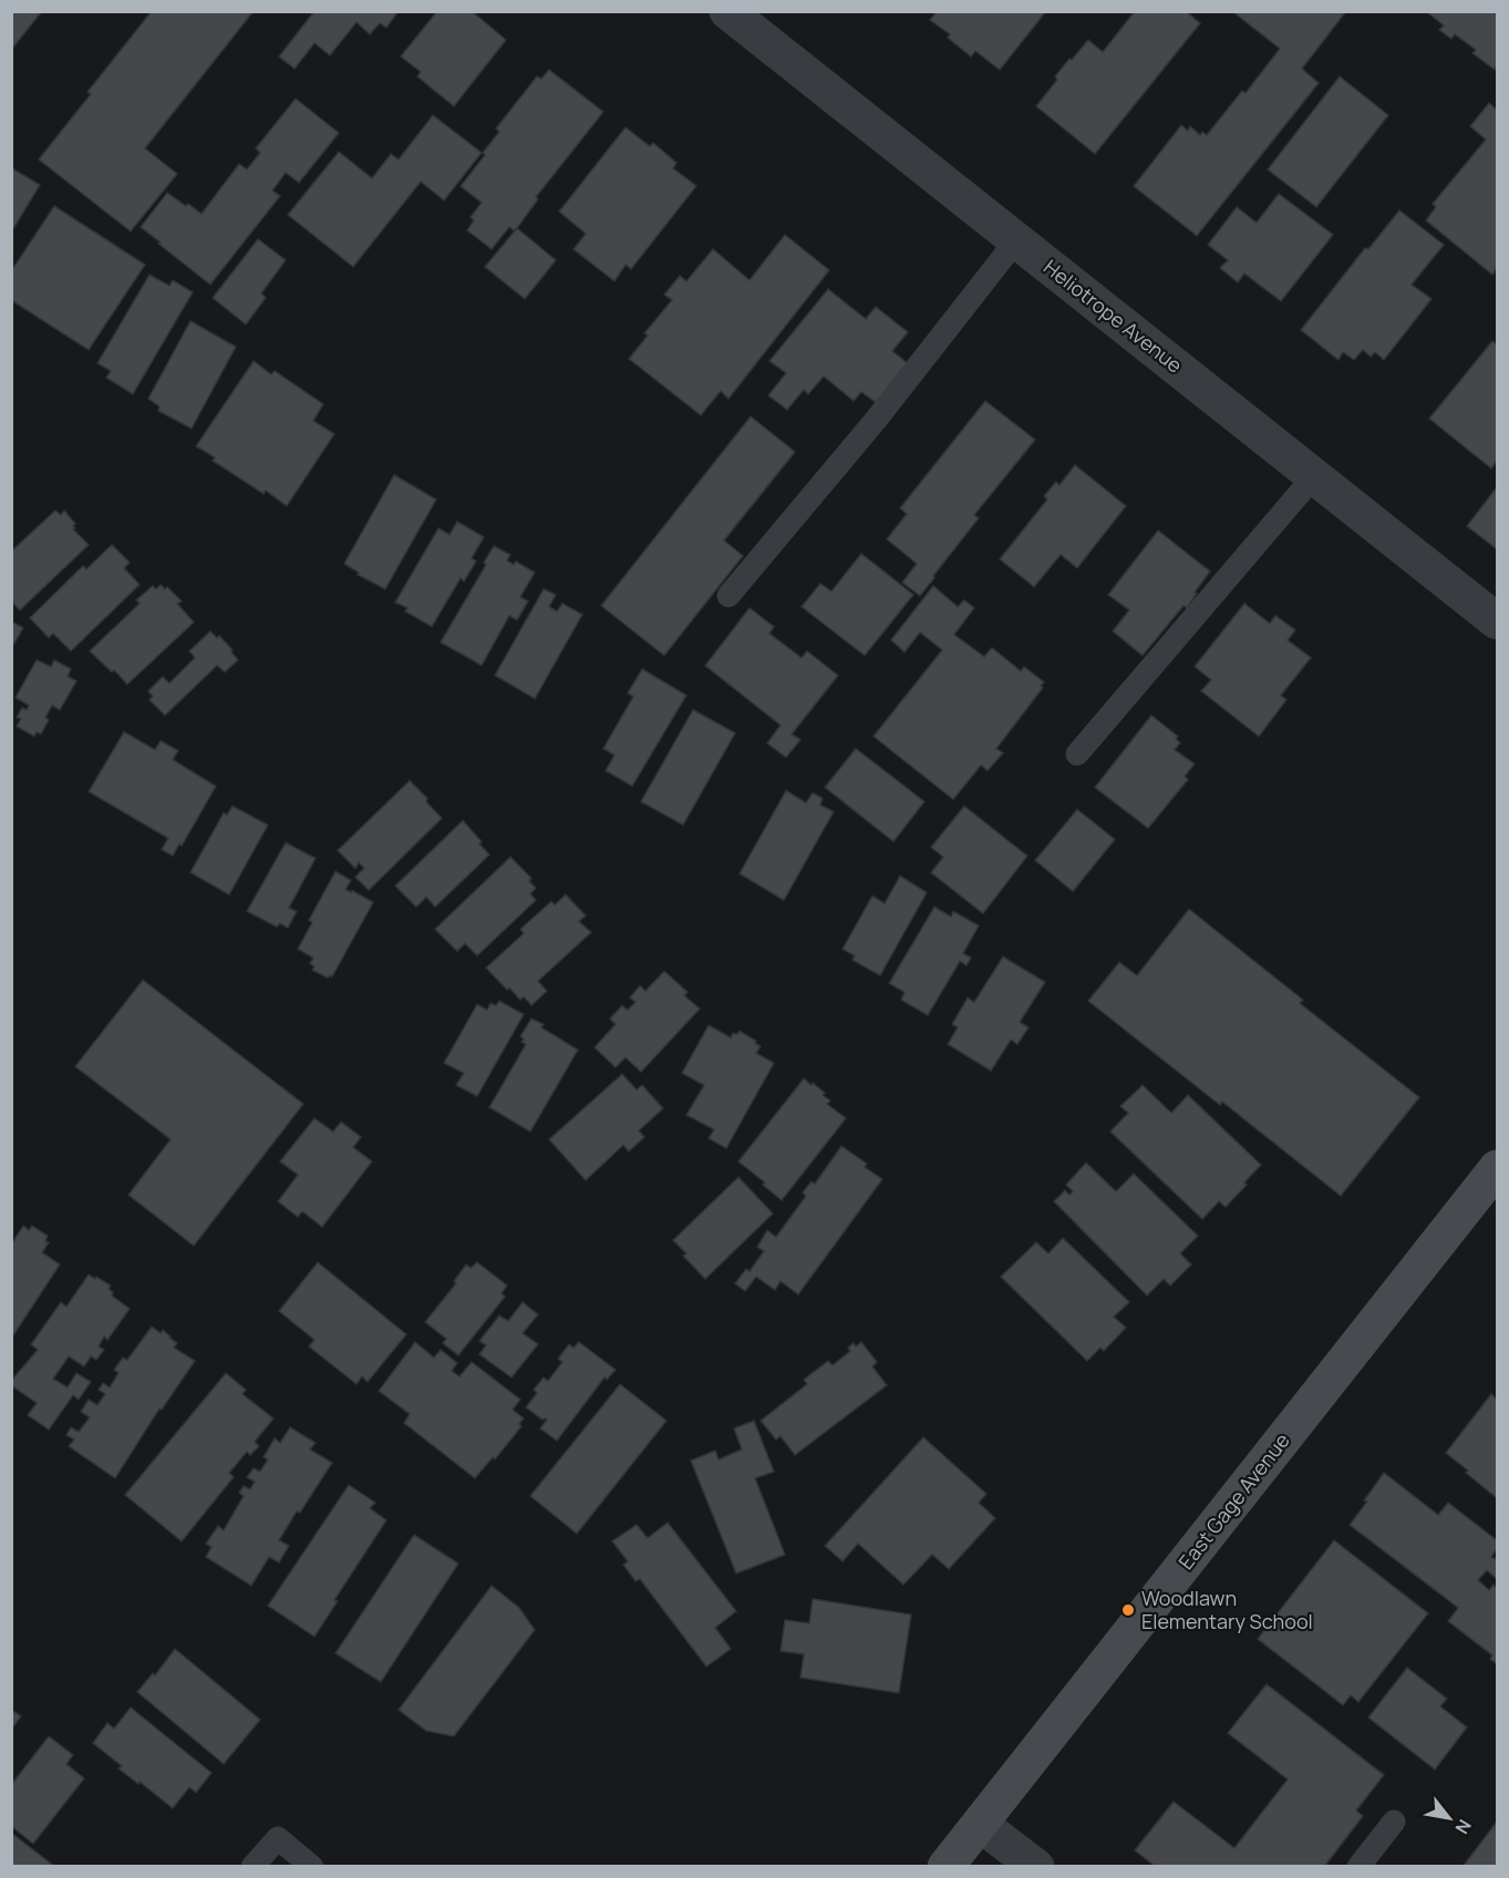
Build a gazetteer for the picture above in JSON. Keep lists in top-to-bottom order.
{
  "streets": {
    "main road": ["East Gage Avenue"],
    "street": ["Heliotrope Avenue"]
  },
  "places": ["Woodlawn Elementary School"],
  "north": "bottom right"
}
